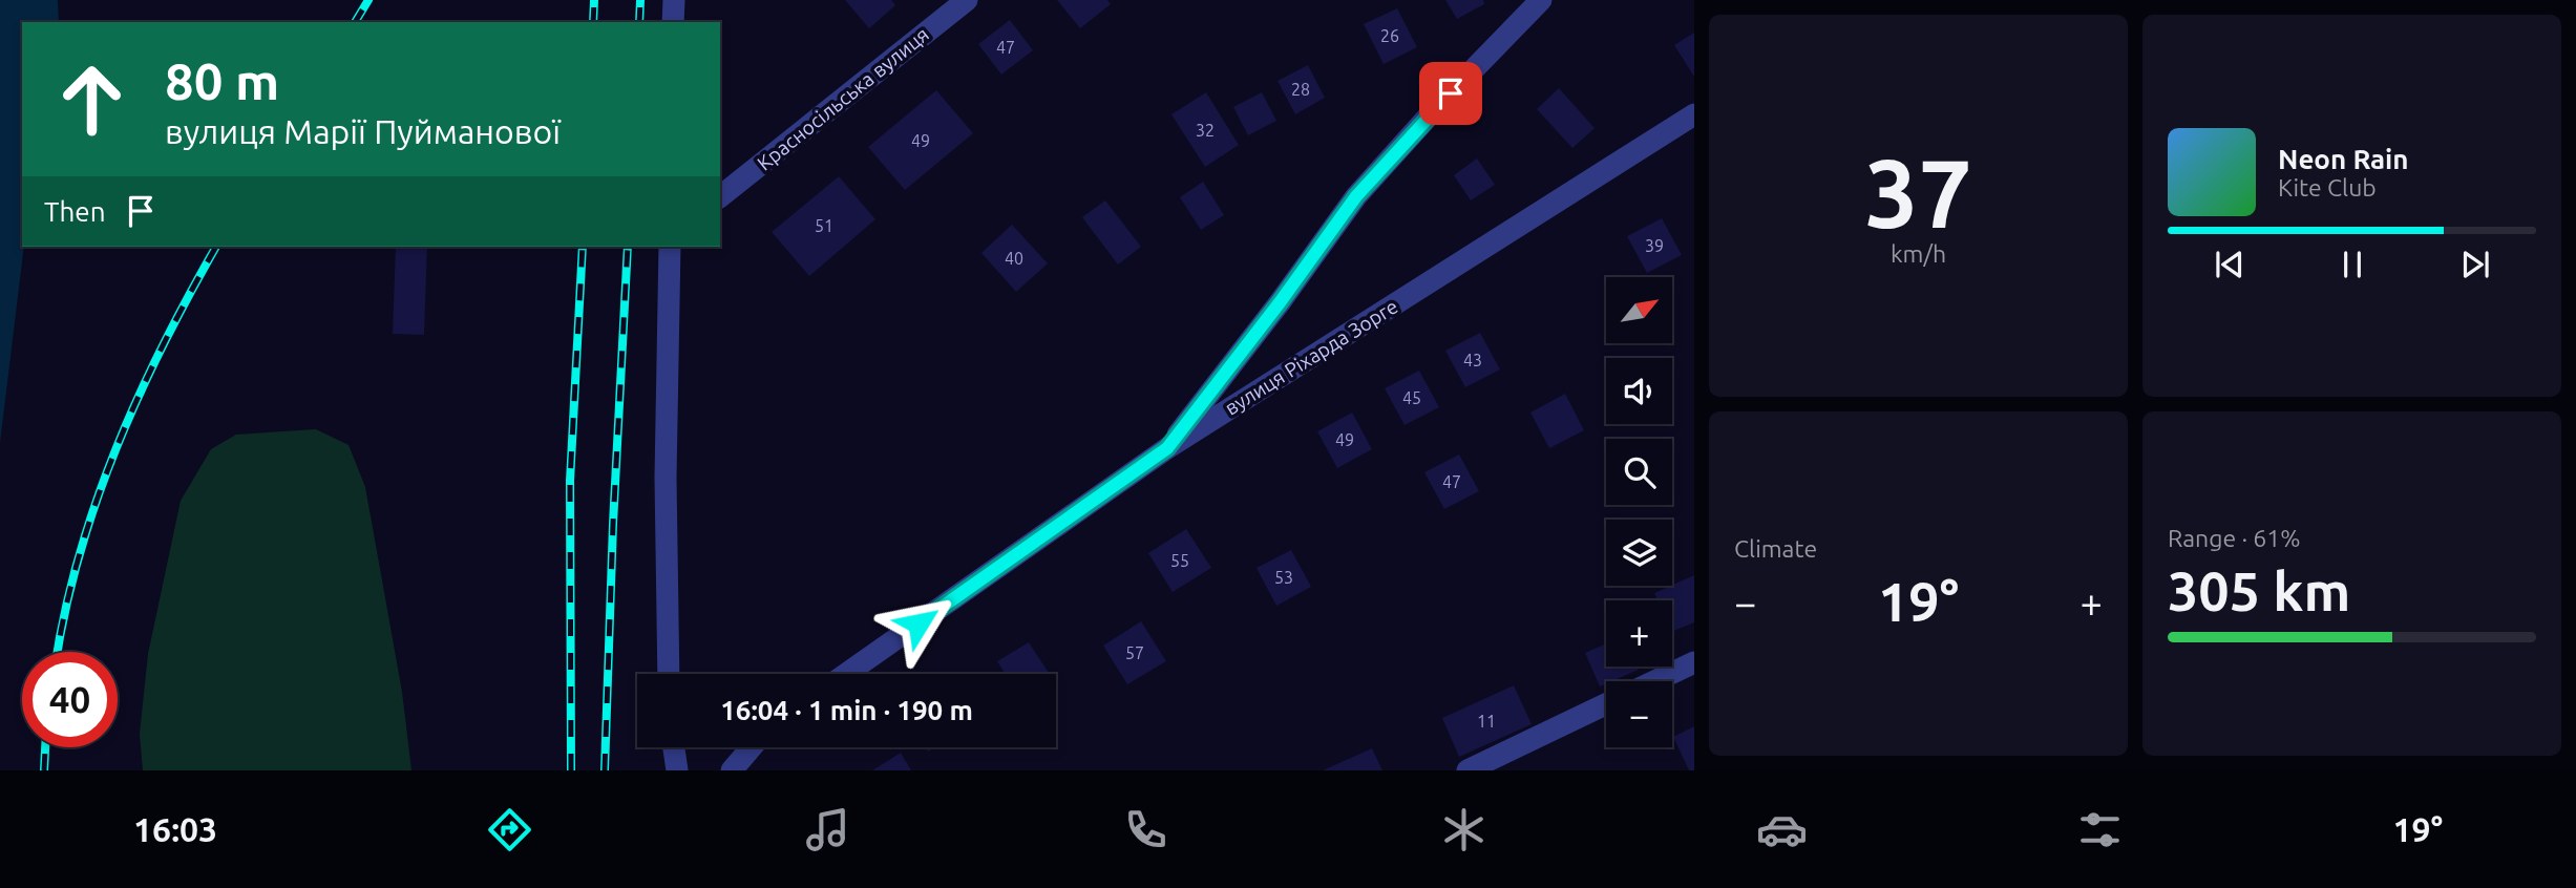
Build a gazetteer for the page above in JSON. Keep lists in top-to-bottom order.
{
  "streets": {
    "street": ["Красносільська вулиця", "вулиця Ріхарда Зорге"]
  },
  "house_numbers": [
    "26",
    "47",
    "28",
    "32",
    "49",
    "51",
    "39",
    "40",
    "43",
    "45",
    "49",
    "47",
    "55",
    "53",
    "57",
    "11"
  ],
  "north": "top right",
  "page": {
    "tile": [
      ["37", "km/h"],
      "Climate",
      ["Range · 61%", "305 km"]
    ],
    "turn": ["80 m", "вулиця Марії Пуйманової"],
    "song": ["Neon Rain", "Kite Club"],
    "then": "Then",
    "map_buttons": ["+", "−"],
    "heat": ["−", "19°", "+"],
    "limit": "40",
    "trip": "16:04 · 1 min · 190 m",
    "tabs": ["16:03", "19°"]
  }
}
